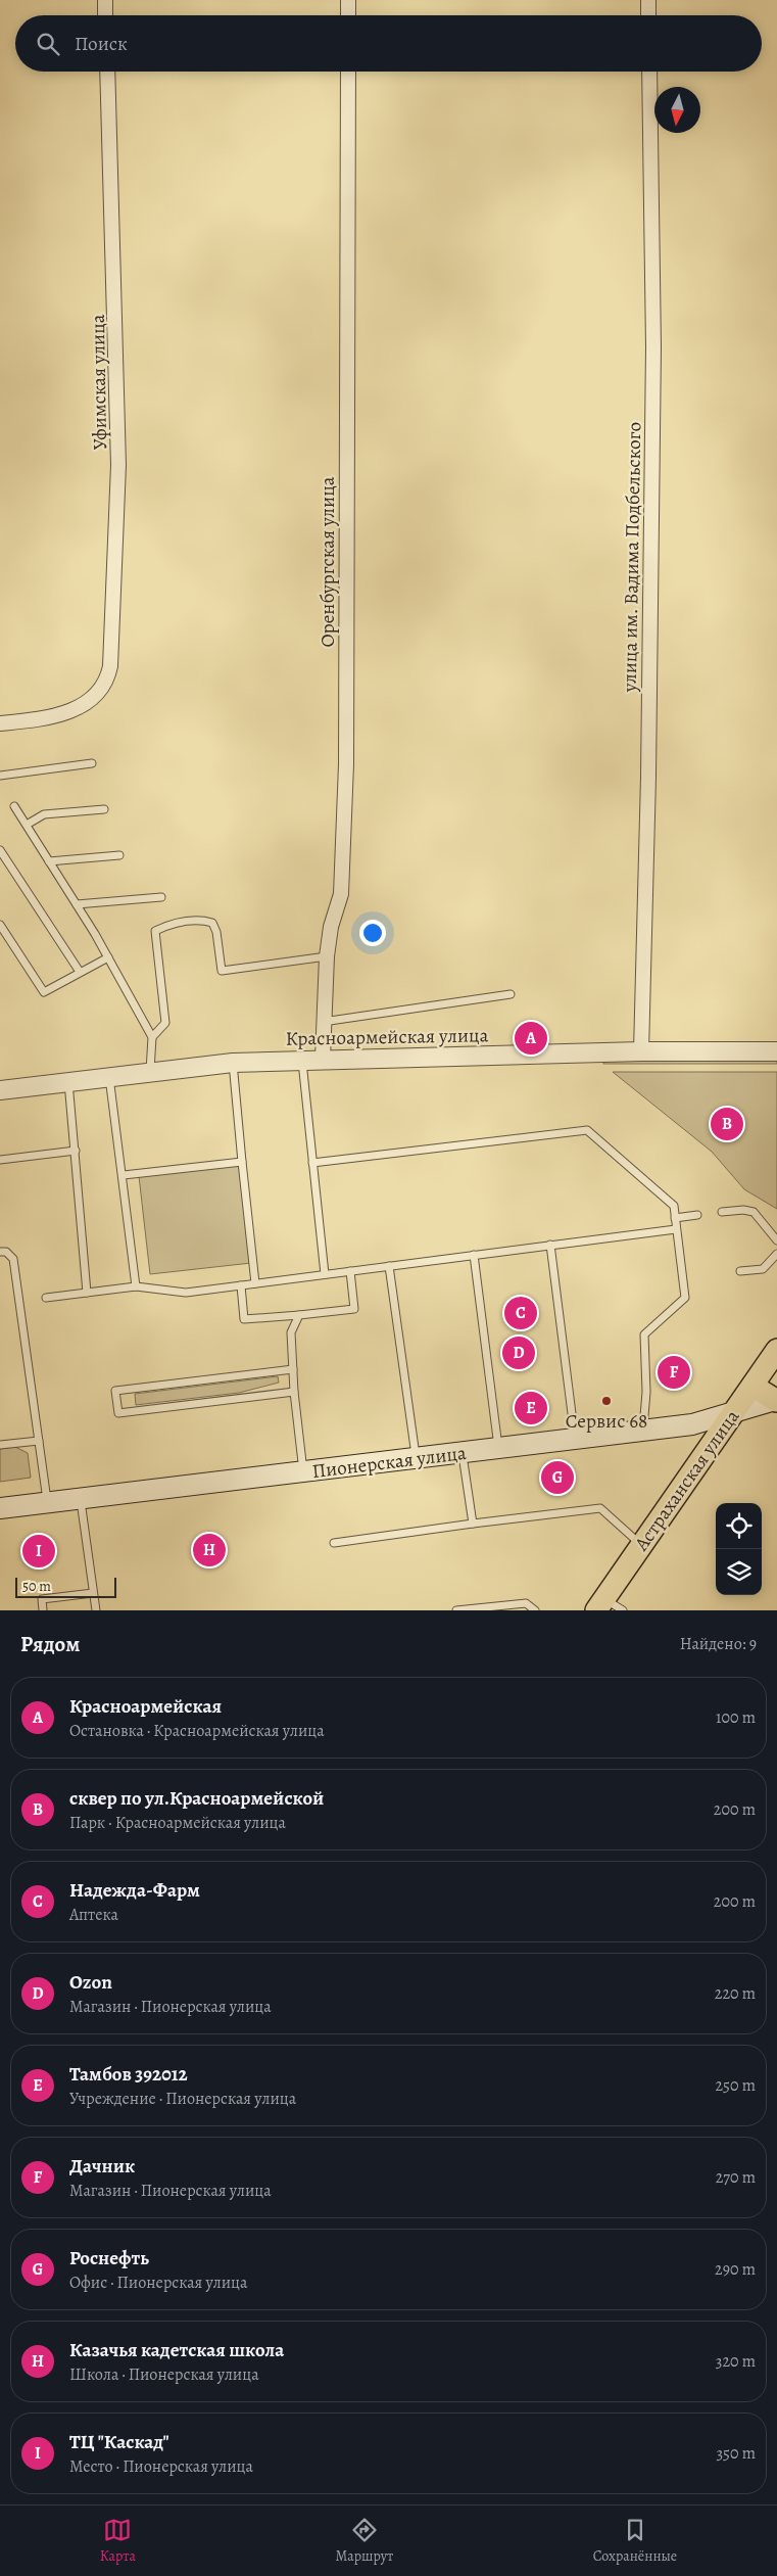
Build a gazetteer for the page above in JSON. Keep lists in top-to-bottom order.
{
  "streets": {
    "main road": ["Пионерская улица", "Астраханская улица"],
    "street": [
      "Уфимская улица",
      "улица им. Вадима Подбельского",
      "Оренбургская улица",
      "Красноармейская улица"
    ]
  },
  "crossings": [
    ["улица им. Вадима Подбельского", "Красноармейская улица"],
    ["Оренбургская улица", "Красноармейская улица"],
    ["Пионерская улица", "Астраханская улица"]
  ],
  "places": ["Сервис 68"],
  "scale_bar": "50 m",
  "north": "bottom",
  "page": {
    "search": "Поиск",
    "pins": [
      "A",
      "B",
      "C",
      "D",
      "F",
      "E",
      "G",
      "H",
      "I"
    ],
    "scale": "50 m",
    "heading": ["Рядом", "Найдено: 9"],
    "list": [
      {
        "mark": "A",
        "name": "Красноармейская",
        "note": "Остановка · Красноармейская улица",
        "value": "100 m"
      },
      {
        "mark": "B",
        "name": "сквер по ул.Красноармейской",
        "note": "Парк · Красноармейская улица",
        "value": "200 m"
      },
      {
        "mark": "C",
        "name": "Надежда-Фарм",
        "note": "Аптека",
        "value": "200 m"
      },
      {
        "mark": "D",
        "name": "Ozon",
        "note": "Магазин · Пионерская улица",
        "value": "220 m"
      },
      {
        "mark": "E",
        "name": "Тамбов 392012",
        "note": "Учреждение · Пионерская улица",
        "value": "250 m"
      },
      {
        "mark": "F",
        "name": "Дачник",
        "note": "Магазин · Пионерская улица",
        "value": "270 m"
      },
      {
        "mark": "G",
        "name": "Роснефть",
        "note": "Офис · Пионерская улица",
        "value": "290 m"
      },
      {
        "mark": "H",
        "name": "Казачья кадетская школа",
        "note": "Школа · Пионерская улица",
        "value": "320 m"
      },
      {
        "mark": "I",
        "name": "ТЦ \"Каскад\"",
        "note": "Место · Пионерская улица",
        "value": "350 m"
      }
    ],
    "nav": ["Карта", "Маршрут", "Сохранённые"]
  }
}
